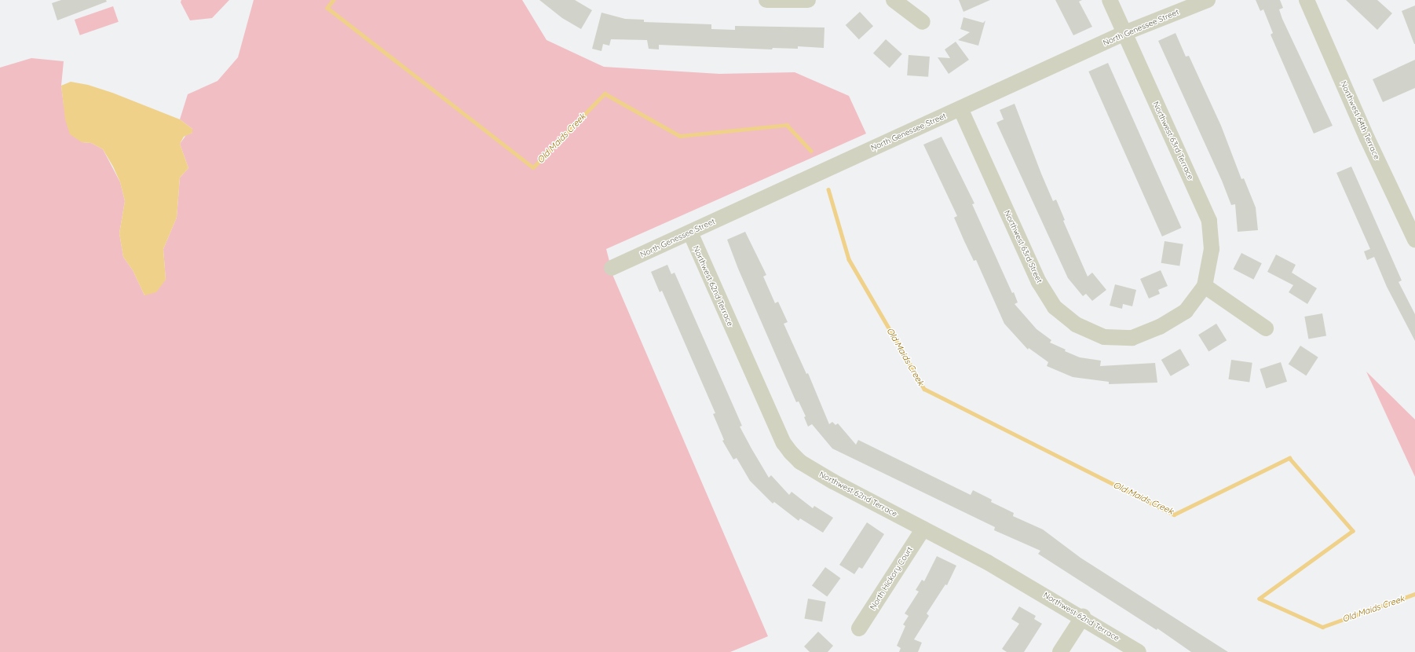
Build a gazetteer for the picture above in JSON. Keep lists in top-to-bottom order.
{
  "streets": {
    "street": [
      "North Genessee Street",
      "Northwest 64th Terrace",
      "Northwest 63rd Terrace",
      "Northwest 63rd Street",
      "Northwest 62nd Terrace",
      "North Hickory Court"
    ]
  },
  "crossings": [
    ["North Genessee Street", "Northwest 63rd Terrace"],
    ["North Genessee Street", "Northwest 63rd Street"],
    ["North Genessee Street", "Northwest 62nd Terrace"],
    ["Northwest 63rd Terrace", "Northwest 63rd Street"],
    ["Northwest 62nd Terrace", "North Hickory Court"]
  ],
  "water": ["Old Maids Creek"]
}
